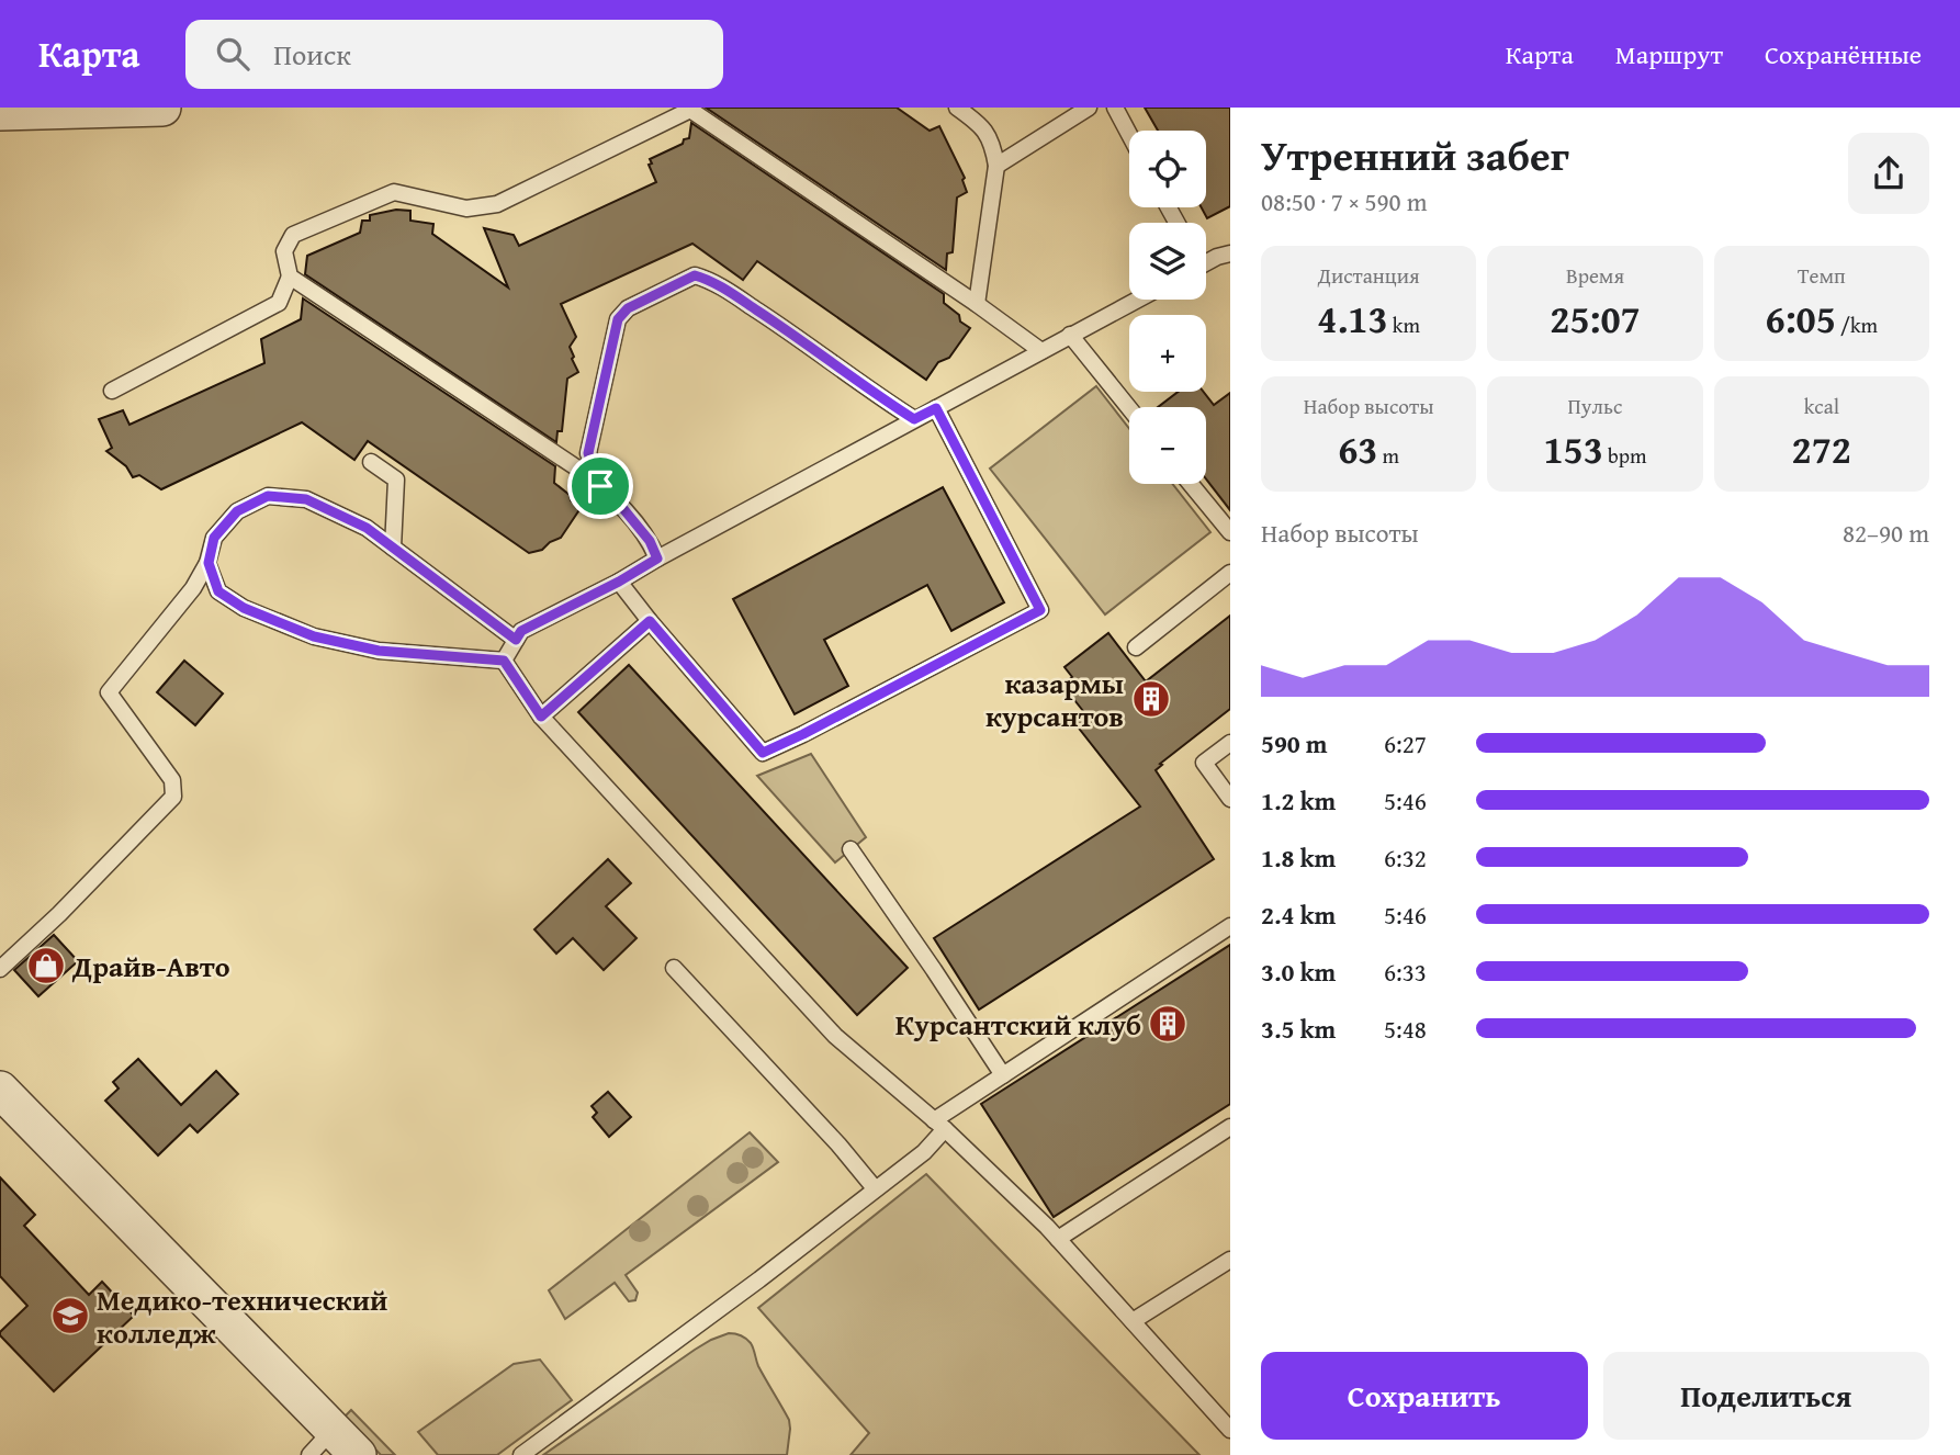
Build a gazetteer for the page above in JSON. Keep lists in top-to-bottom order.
{
  "places": {
    "building": ["казармы курсантов", "Курсантский клуб"],
    "shop": ["Драйв-Авто"],
    "school or university": ["Медико-технический колледж"]
  },
  "page": {
    "header": "Карта",
    "search": "Поиск",
    "nav": ["Карта", "Маршрут", "Сохранённые"],
    "heading": ["Утренний забег", "08:50 · 7 × 590 m"],
    "map_buttons": ["+", "−"],
    "stats": [
      ["Дистанция", "4.13 km"],
      ["Время", "25:07"],
      ["Темп", "6:05 /km"],
      ["Набор высоты", "63 m"],
      ["Пульс", "153 bpm"],
      ["kcal", "272"]
    ],
    "chart": ["Набор высоты", "82–90 m"],
    "list": [
      {
        "name": "590 m",
        "note": "6:27"
      },
      {
        "name": "1.2 km",
        "note": "5:46"
      },
      {
        "name": "1.8 km",
        "note": "6:32"
      },
      {
        "name": "2.4 km",
        "note": "5:46"
      },
      {
        "name": "3.0 km",
        "note": "6:33"
      },
      {
        "name": "3.5 km",
        "note": "5:48"
      }
    ],
    "buttons": ["Сохранить", "Поделиться"]
  }
}
